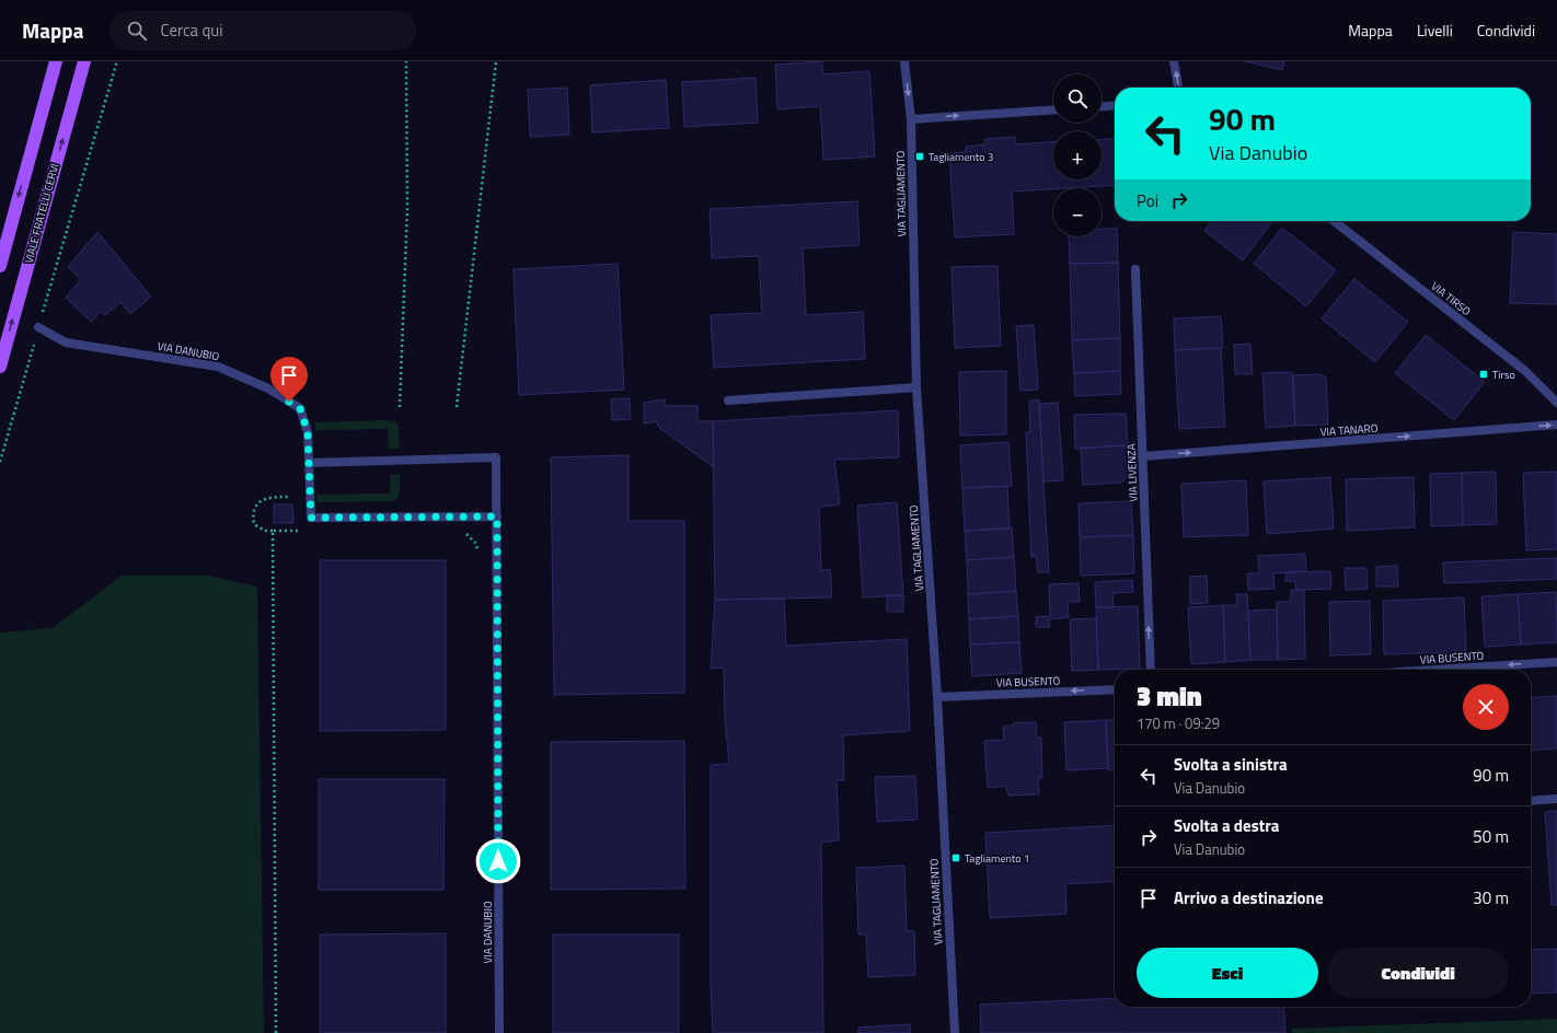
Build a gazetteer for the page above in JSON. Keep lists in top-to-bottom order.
{
  "streets": {
    "main road": ["VIALE FRATELLI CERVI"],
    "street": [
      "VIA TAGLIAMENTO",
      "VIA TIRSO",
      "VIA DANUBIO",
      "VIA TANARO",
      "VIA LIVENZA",
      "VIA BUSENTO"
    ]
  },
  "crossings": [
    ["VIA TAGLIAMENTO", "VIA BUSENTO"],
    ["VIA TANARO", "VIA LIVENZA"]
  ],
  "one_way": ["VIA TANARO", "VIA LIVENZA", "VIA BUSENTO"],
  "places": {
    "transit": ["Tagliamento 3", "Tirso", "Tagliamento 1"]
  },
  "page": {
    "header": "Mappa",
    "search": "Cerca qui",
    "nav": ["Mappa", "Livelli", "Condividi"],
    "map_buttons": ["+", "−"],
    "turn": ["90 m", "Via Danubio"],
    "then": "Poi",
    "heading": ["3 min", "170 m · 09:29"],
    "list": [
      {
        "name": "Svolta a sinistra",
        "note": "Via Danubio",
        "value": "90 m"
      },
      {
        "name": "Svolta a destra",
        "note": "Via Danubio",
        "value": "50 m"
      },
      {
        "name": "Arrivo a destinazione",
        "value": "30 m"
      }
    ],
    "buttons": ["Esci", "Condividi"]
  }
}
